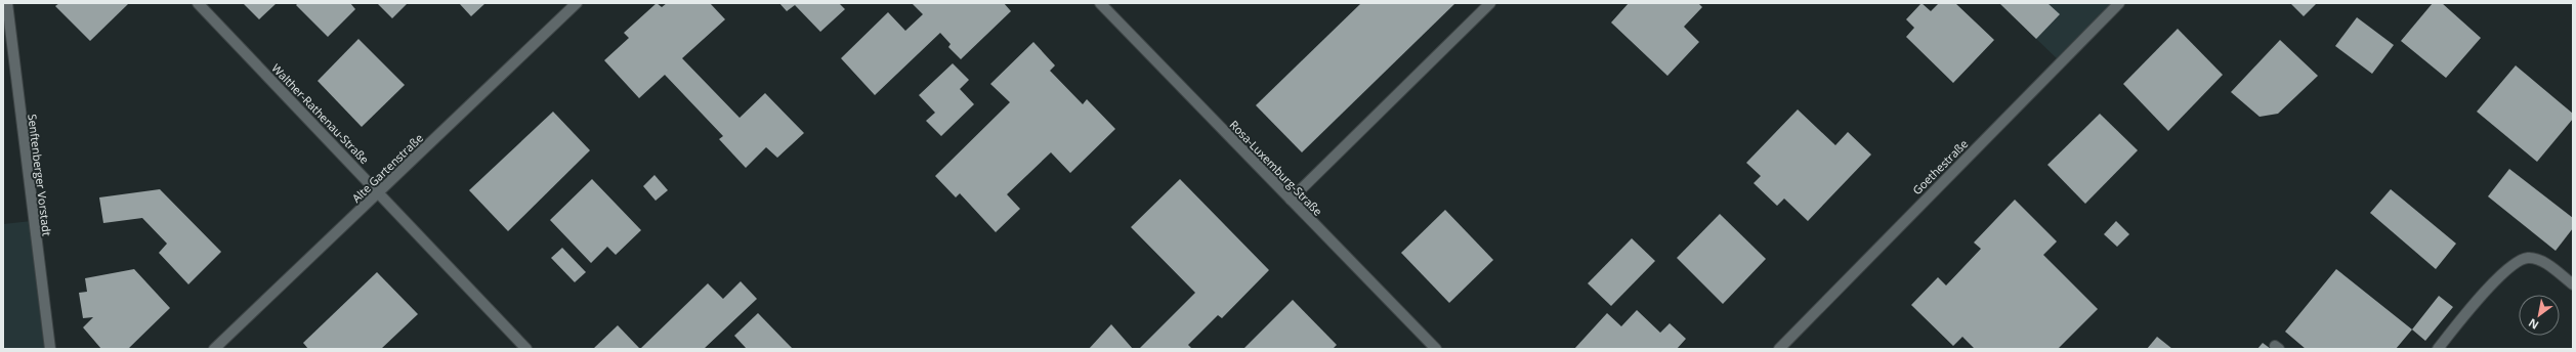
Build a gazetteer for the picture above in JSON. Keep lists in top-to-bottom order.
{
  "streets": {
    "street": [
      "Walther-Rathenau-Straße",
      "Goethestraße",
      "Alte Gartenstraße",
      "Rosa-Luxemburg-Straße",
      "Senftenberger Vorstadt"
    ]
  },
  "crossings": [
    ["Walther-Rathenau-Straße", "Alte Gartenstraße"]
  ],
  "north": "bottom left"
}
